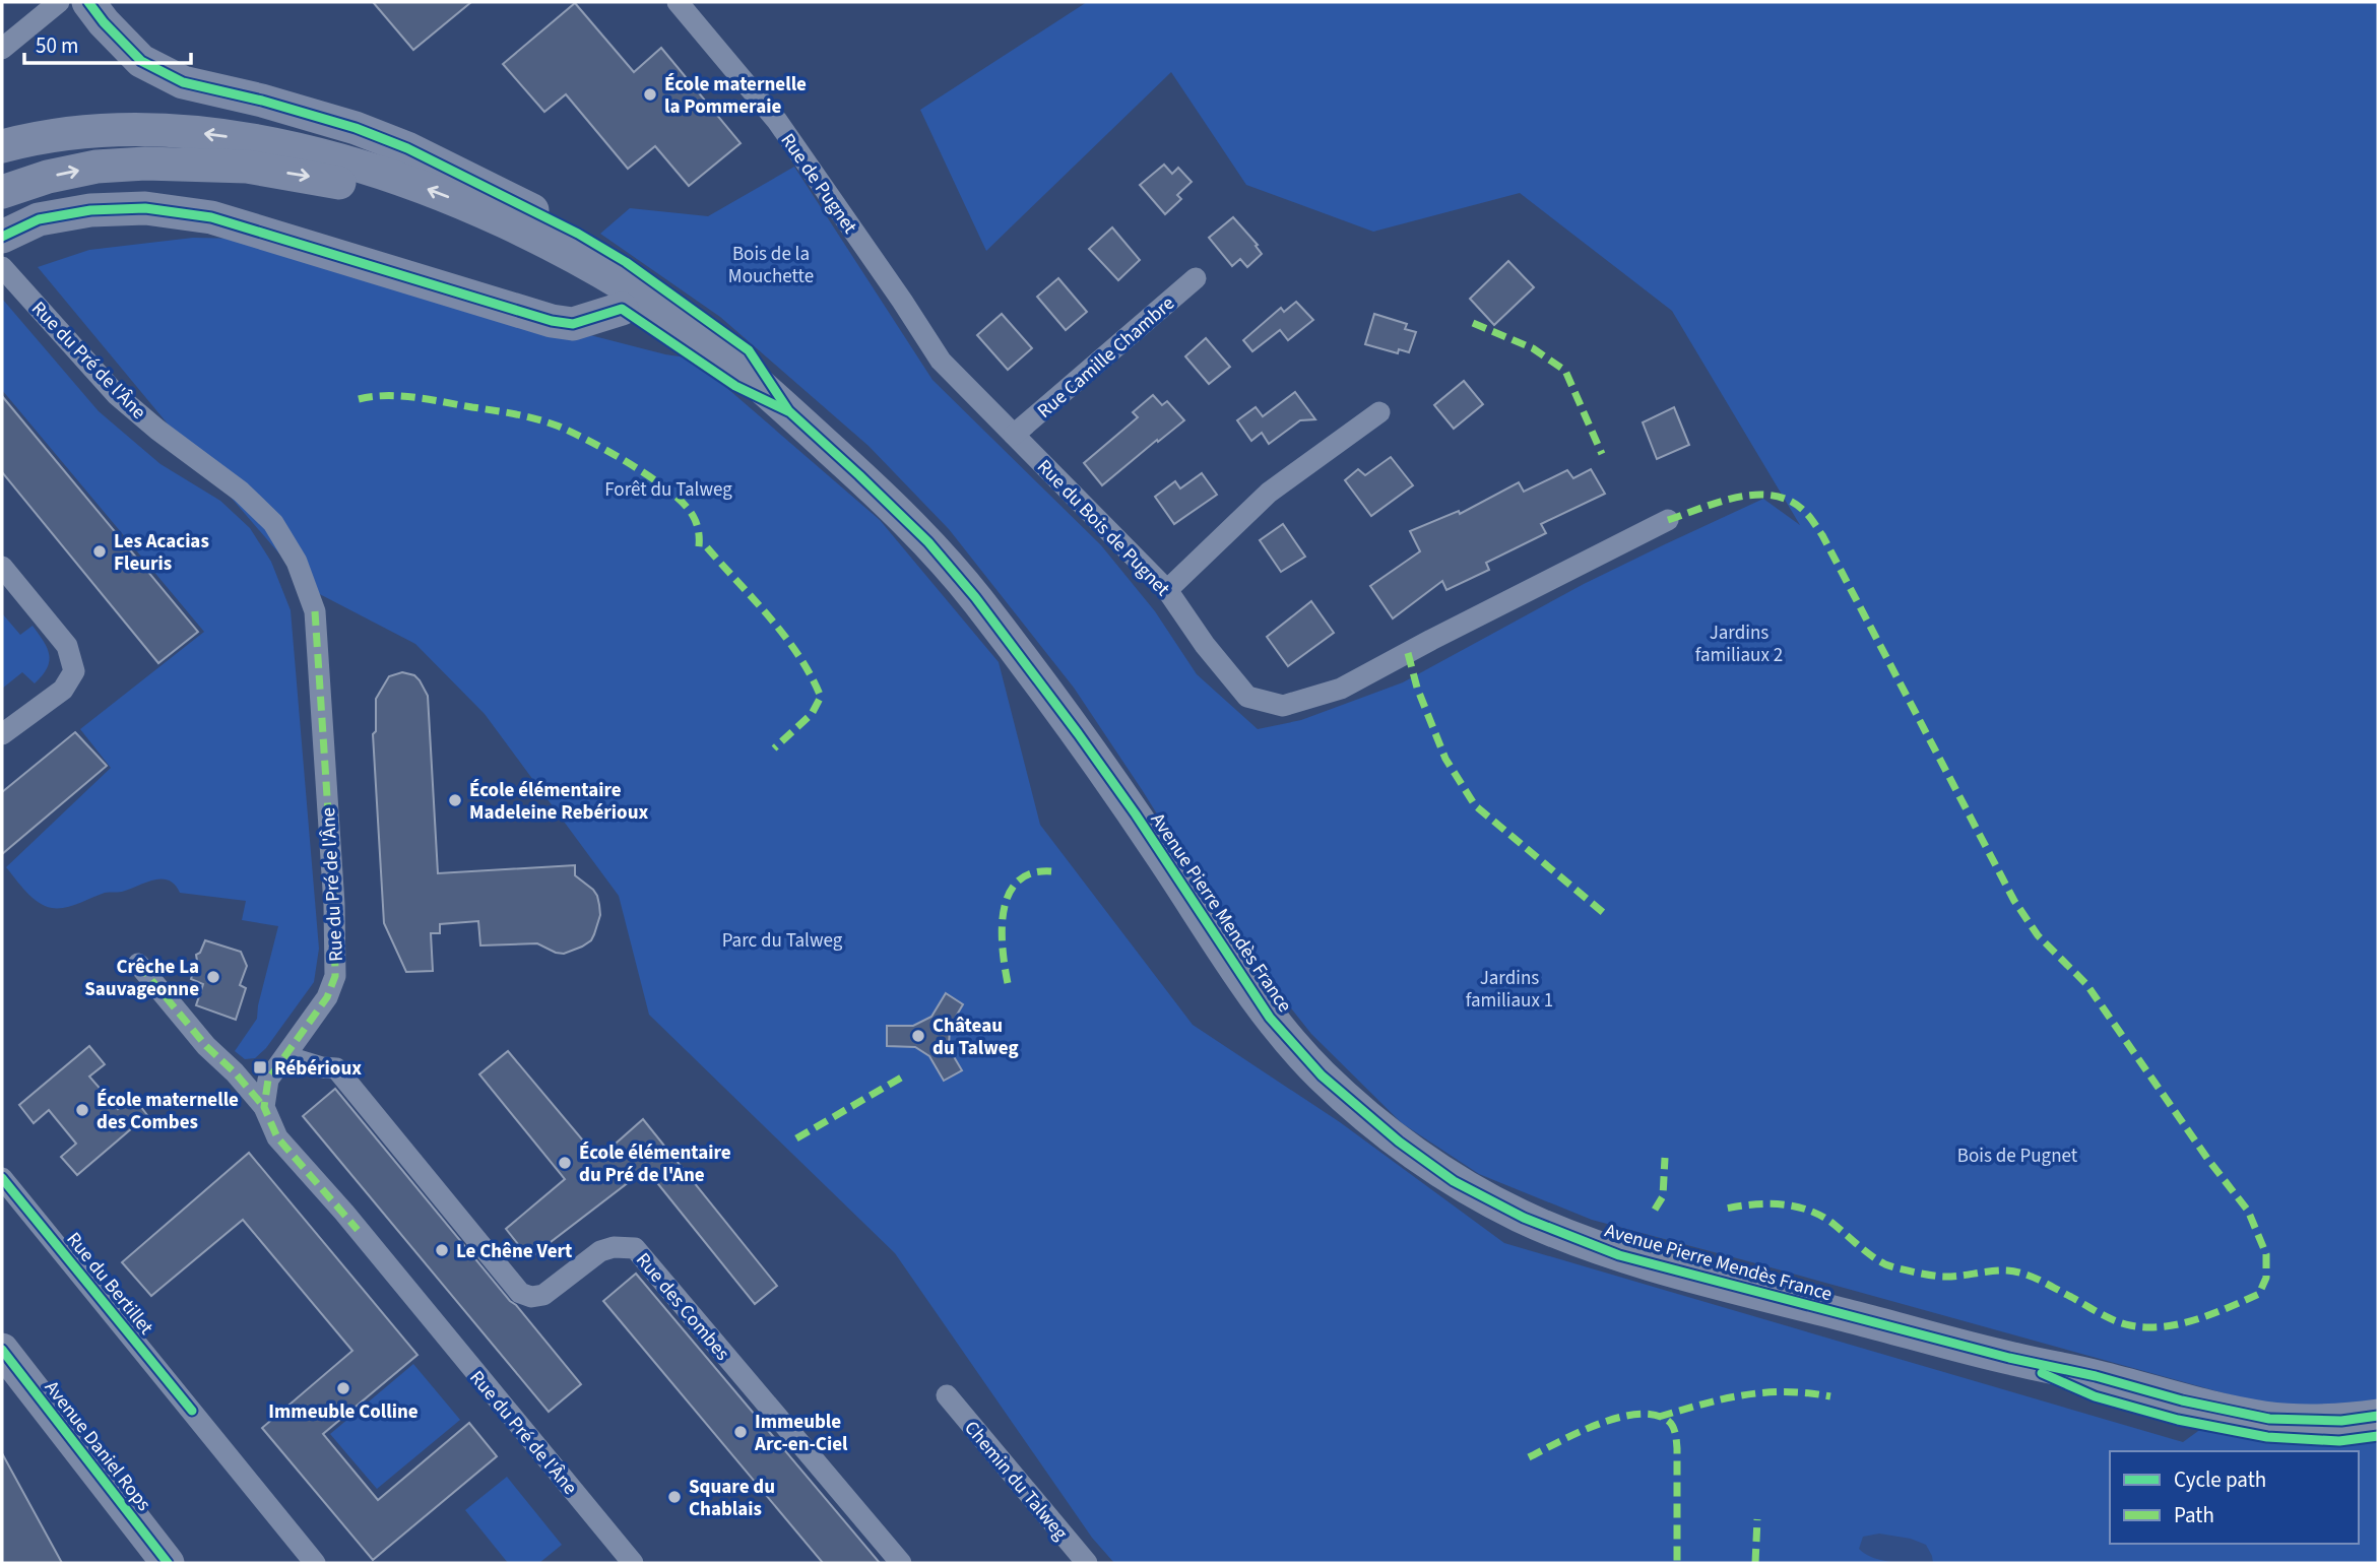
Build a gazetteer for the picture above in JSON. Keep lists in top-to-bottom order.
{
  "streets": {
    "main road": ["Avenue Pierre Mendès France", "Avenue Daniel Rops"],
    "street": [
      "Rue de Pugnet",
      "Rue Camille Chambre",
      "Rue du Pré de l'Âne",
      "Rue du Bois de Pugnet",
      "Rue du Bertillet",
      "Rue des Combes",
      "Chemin du Talweg"
    ]
  },
  "crossings": [
    ["Rue de Pugnet", "Rue du Bois de Pugnet"],
    ["Rue Camille Chambre", "Rue du Bois de Pugnet"],
    ["Rue du Pré de l'Âne", "Rue des Combes"]
  ],
  "parks": [
    "Bois de la Mouchette",
    "Forêt du Talweg",
    "Jardins familiaux 2",
    "Parc du Talweg",
    "Jardins familiaux 1",
    "Bois de Pugnet"
  ],
  "places": {
    "other": [
      "École maternelle la Pommeraie",
      "Les Acacias Fleuris",
      "École élémentaire Madeleine Rebérioux",
      "Crêche La Sauvageonne",
      "Château du Talweg",
      "École maternelle des Combes",
      "École élémentaire du Pré de l'Ane",
      "Le Chêne Vert",
      "Immeuble Colline",
      "Immeuble Arc-en-Ciel",
      "Square du Chablais"
    ],
    "transit": ["Rébérioux"]
  },
  "legend": ["Cycle path", "Path"],
  "scale_bar": "50 m"
}
